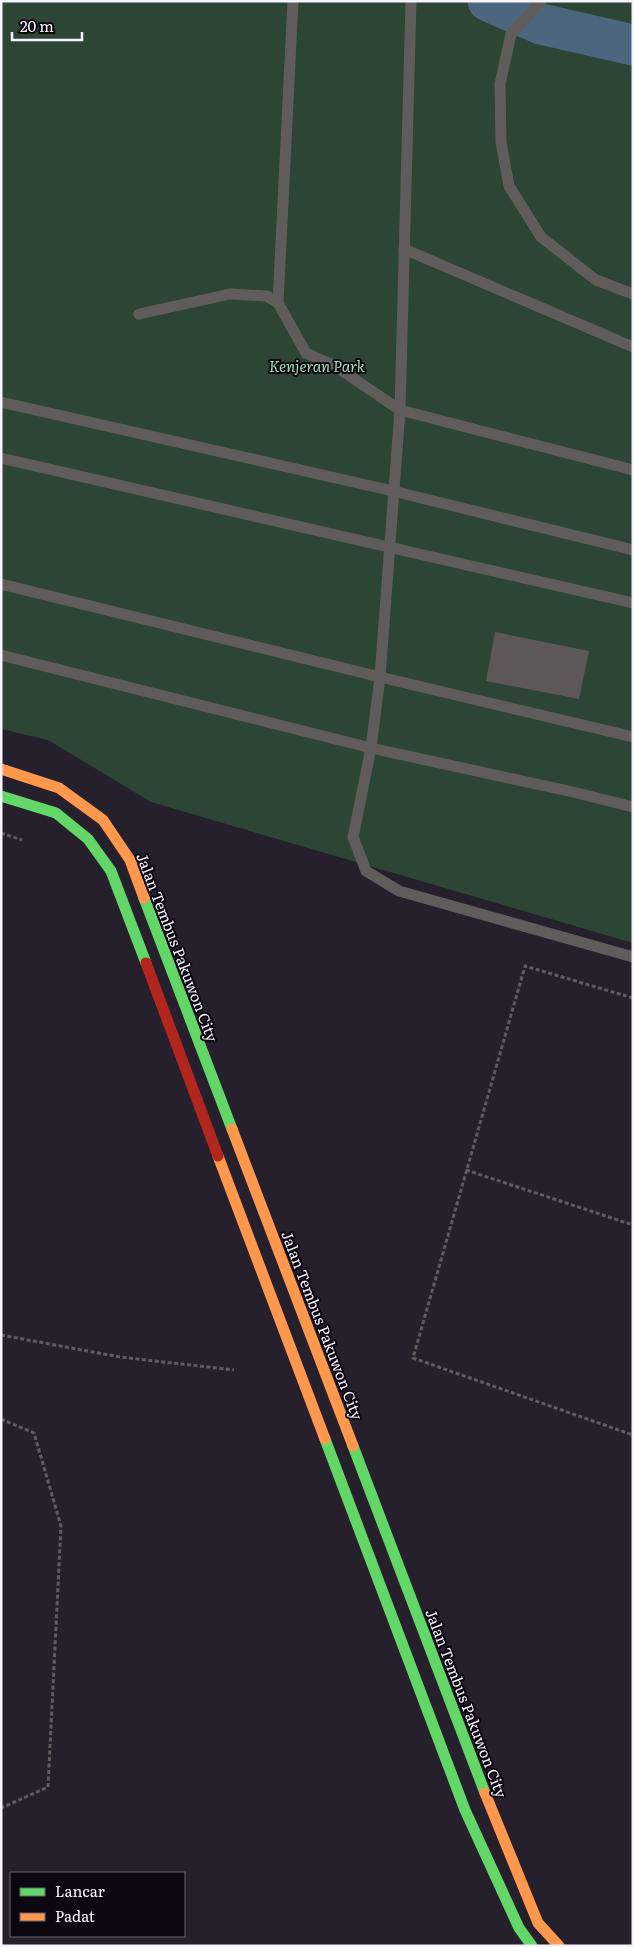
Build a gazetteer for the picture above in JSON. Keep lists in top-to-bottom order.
{
  "streets": {
    "street": ["Jalan Tembus Pakuwon City"]
  },
  "parks": ["Kenjeran Park"],
  "legend": ["Lancar", "Padat"],
  "scale_bar": "20 m"
}
